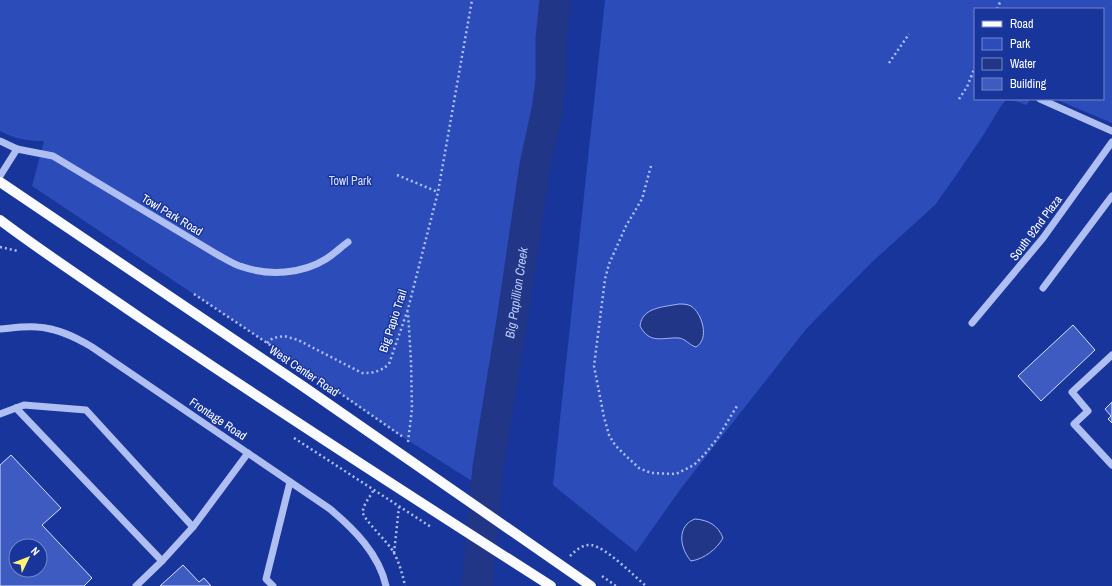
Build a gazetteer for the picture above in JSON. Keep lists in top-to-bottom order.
{
  "streets": {
    "main road": ["West Center Road"],
    "street": ["Towl Park Road", "South 92nd Plaza", "Frontage Road"],
    "path": ["Big Papio Trail"]
  },
  "water": ["Big Papillion Creek"],
  "parks": ["Towl Park"],
  "legend": [
    "Road",
    "Park",
    "Water",
    "Building"
  ],
  "north": "top right"
}
